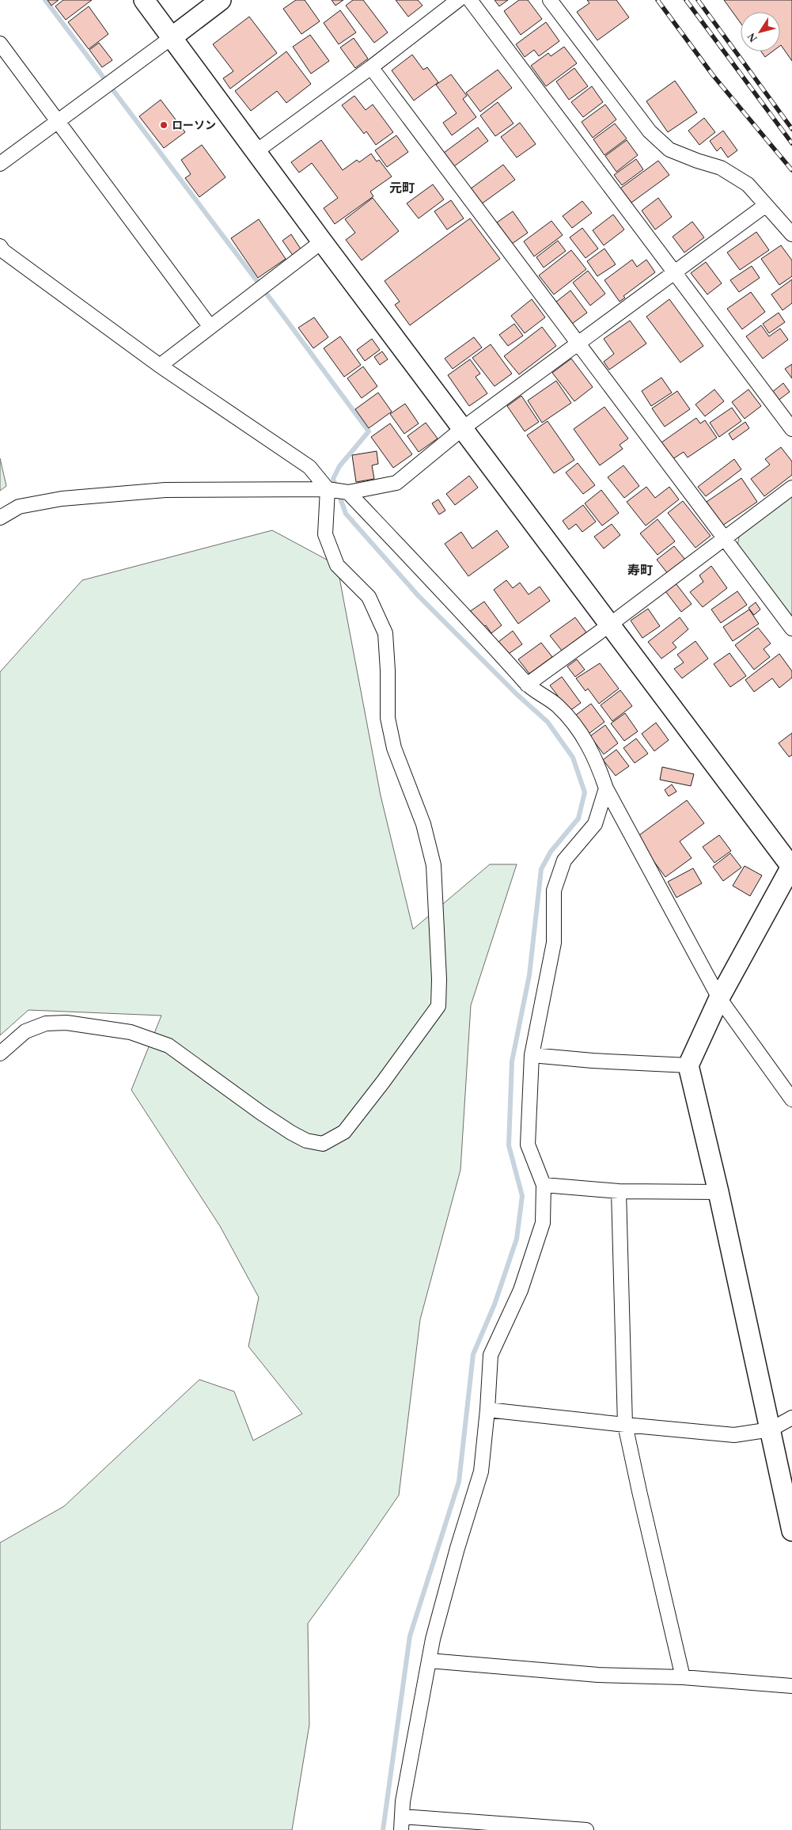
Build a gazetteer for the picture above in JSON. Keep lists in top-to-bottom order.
{
  "districts": ["元町", "寿町"],
  "places": ["ローソン"],
  "north": "bottom left"
}
